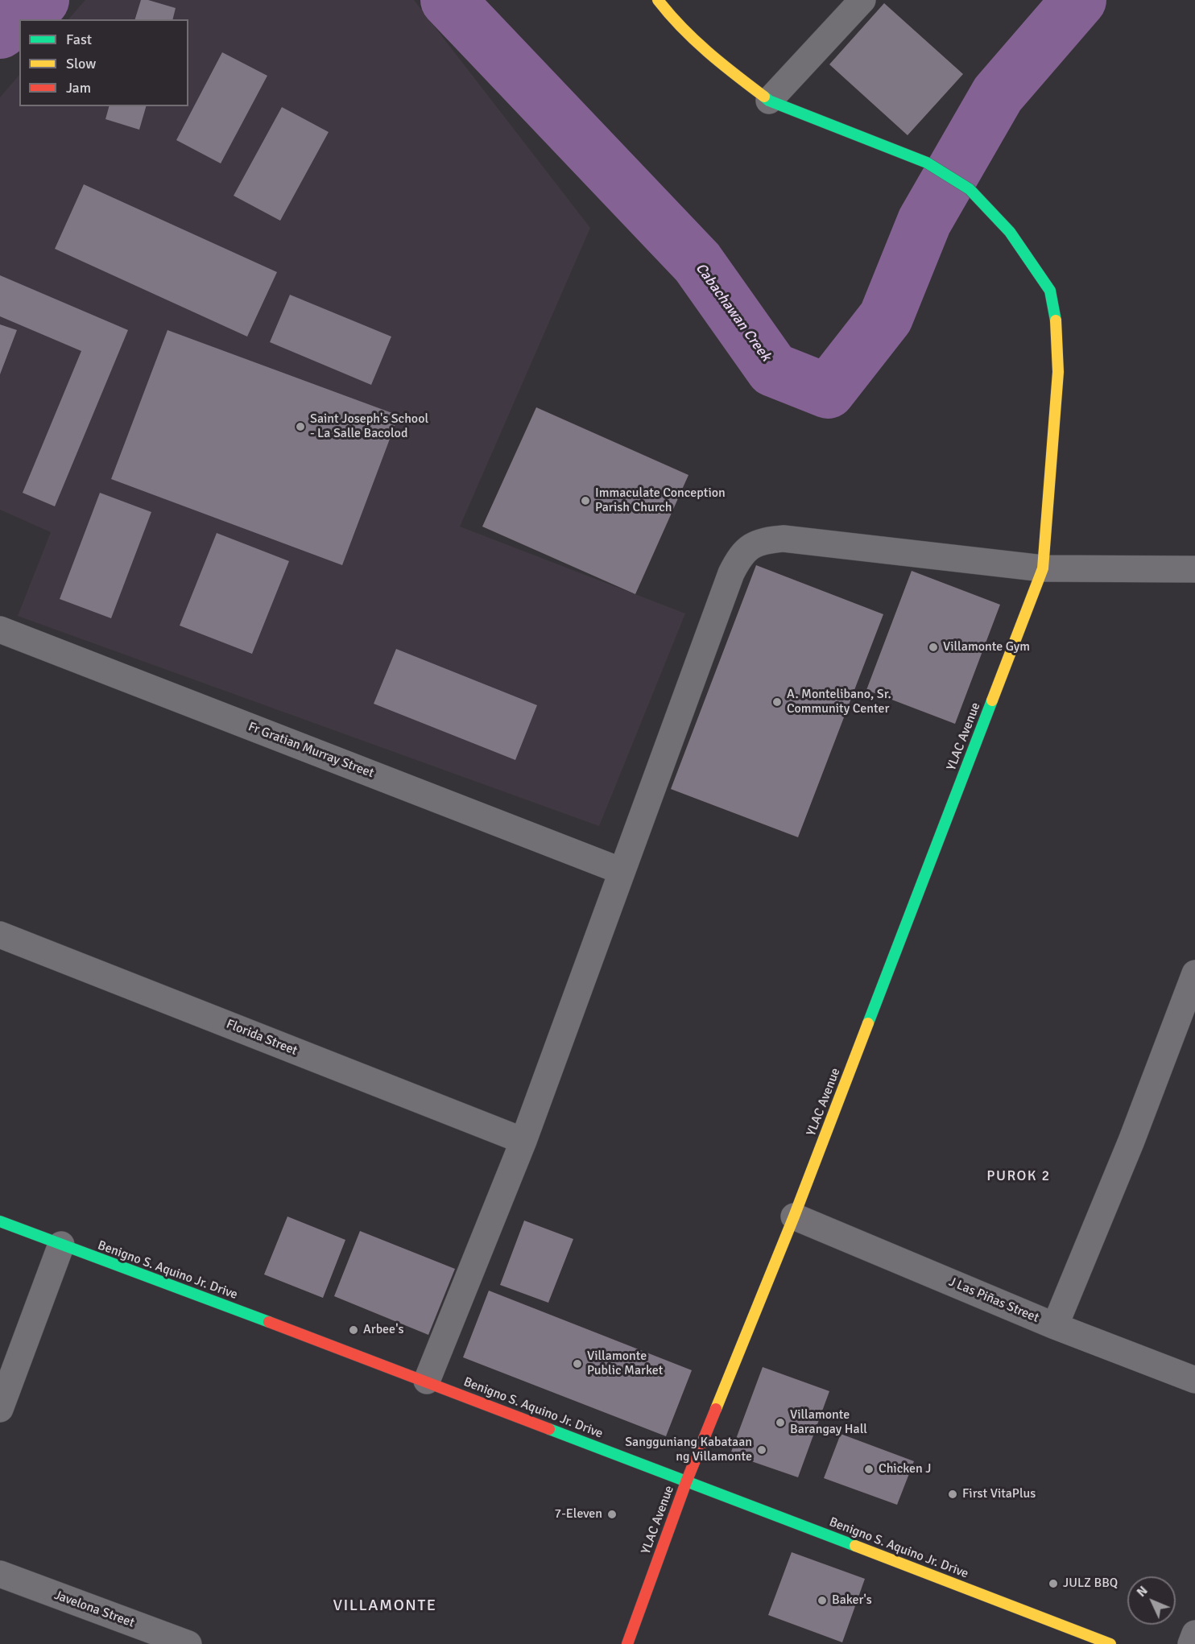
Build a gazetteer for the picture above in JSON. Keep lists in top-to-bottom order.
{
  "streets": {
    "street": [
      "YLAC Avenue",
      "Fr Gratian Murray Street",
      "Florida Street",
      "Benigno S. Aquino Jr. Drive",
      "J Las Piñas Street",
      "Javelona Street"
    ]
  },
  "crossings": [
    ["YLAC Avenue", "Benigno S. Aquino Jr. Drive"],
    ["YLAC Avenue", "J Las Piñas Street"]
  ],
  "districts": ["PUROK 2", "VILLAMONTE"],
  "water": ["Cabachawan Creek"],
  "places": [
    "Saint Joseph's School - La Salle Bacolod",
    "Immaculate Conception Parish Church",
    "Villamonte Gym",
    "A. Montelibano, Sr. Community Center",
    "Arbee's",
    "Villamonte Public Market",
    "Villamonte Barangay Hall",
    "Sangguniang Kabataan ng Villamonte",
    "Chicken J",
    "First VitaPlus",
    "7-Eleven",
    "JULZ BBQ",
    "Baker's"
  ],
  "legend": ["Fast", "Slow", "Jam"],
  "north": "top left"
}
